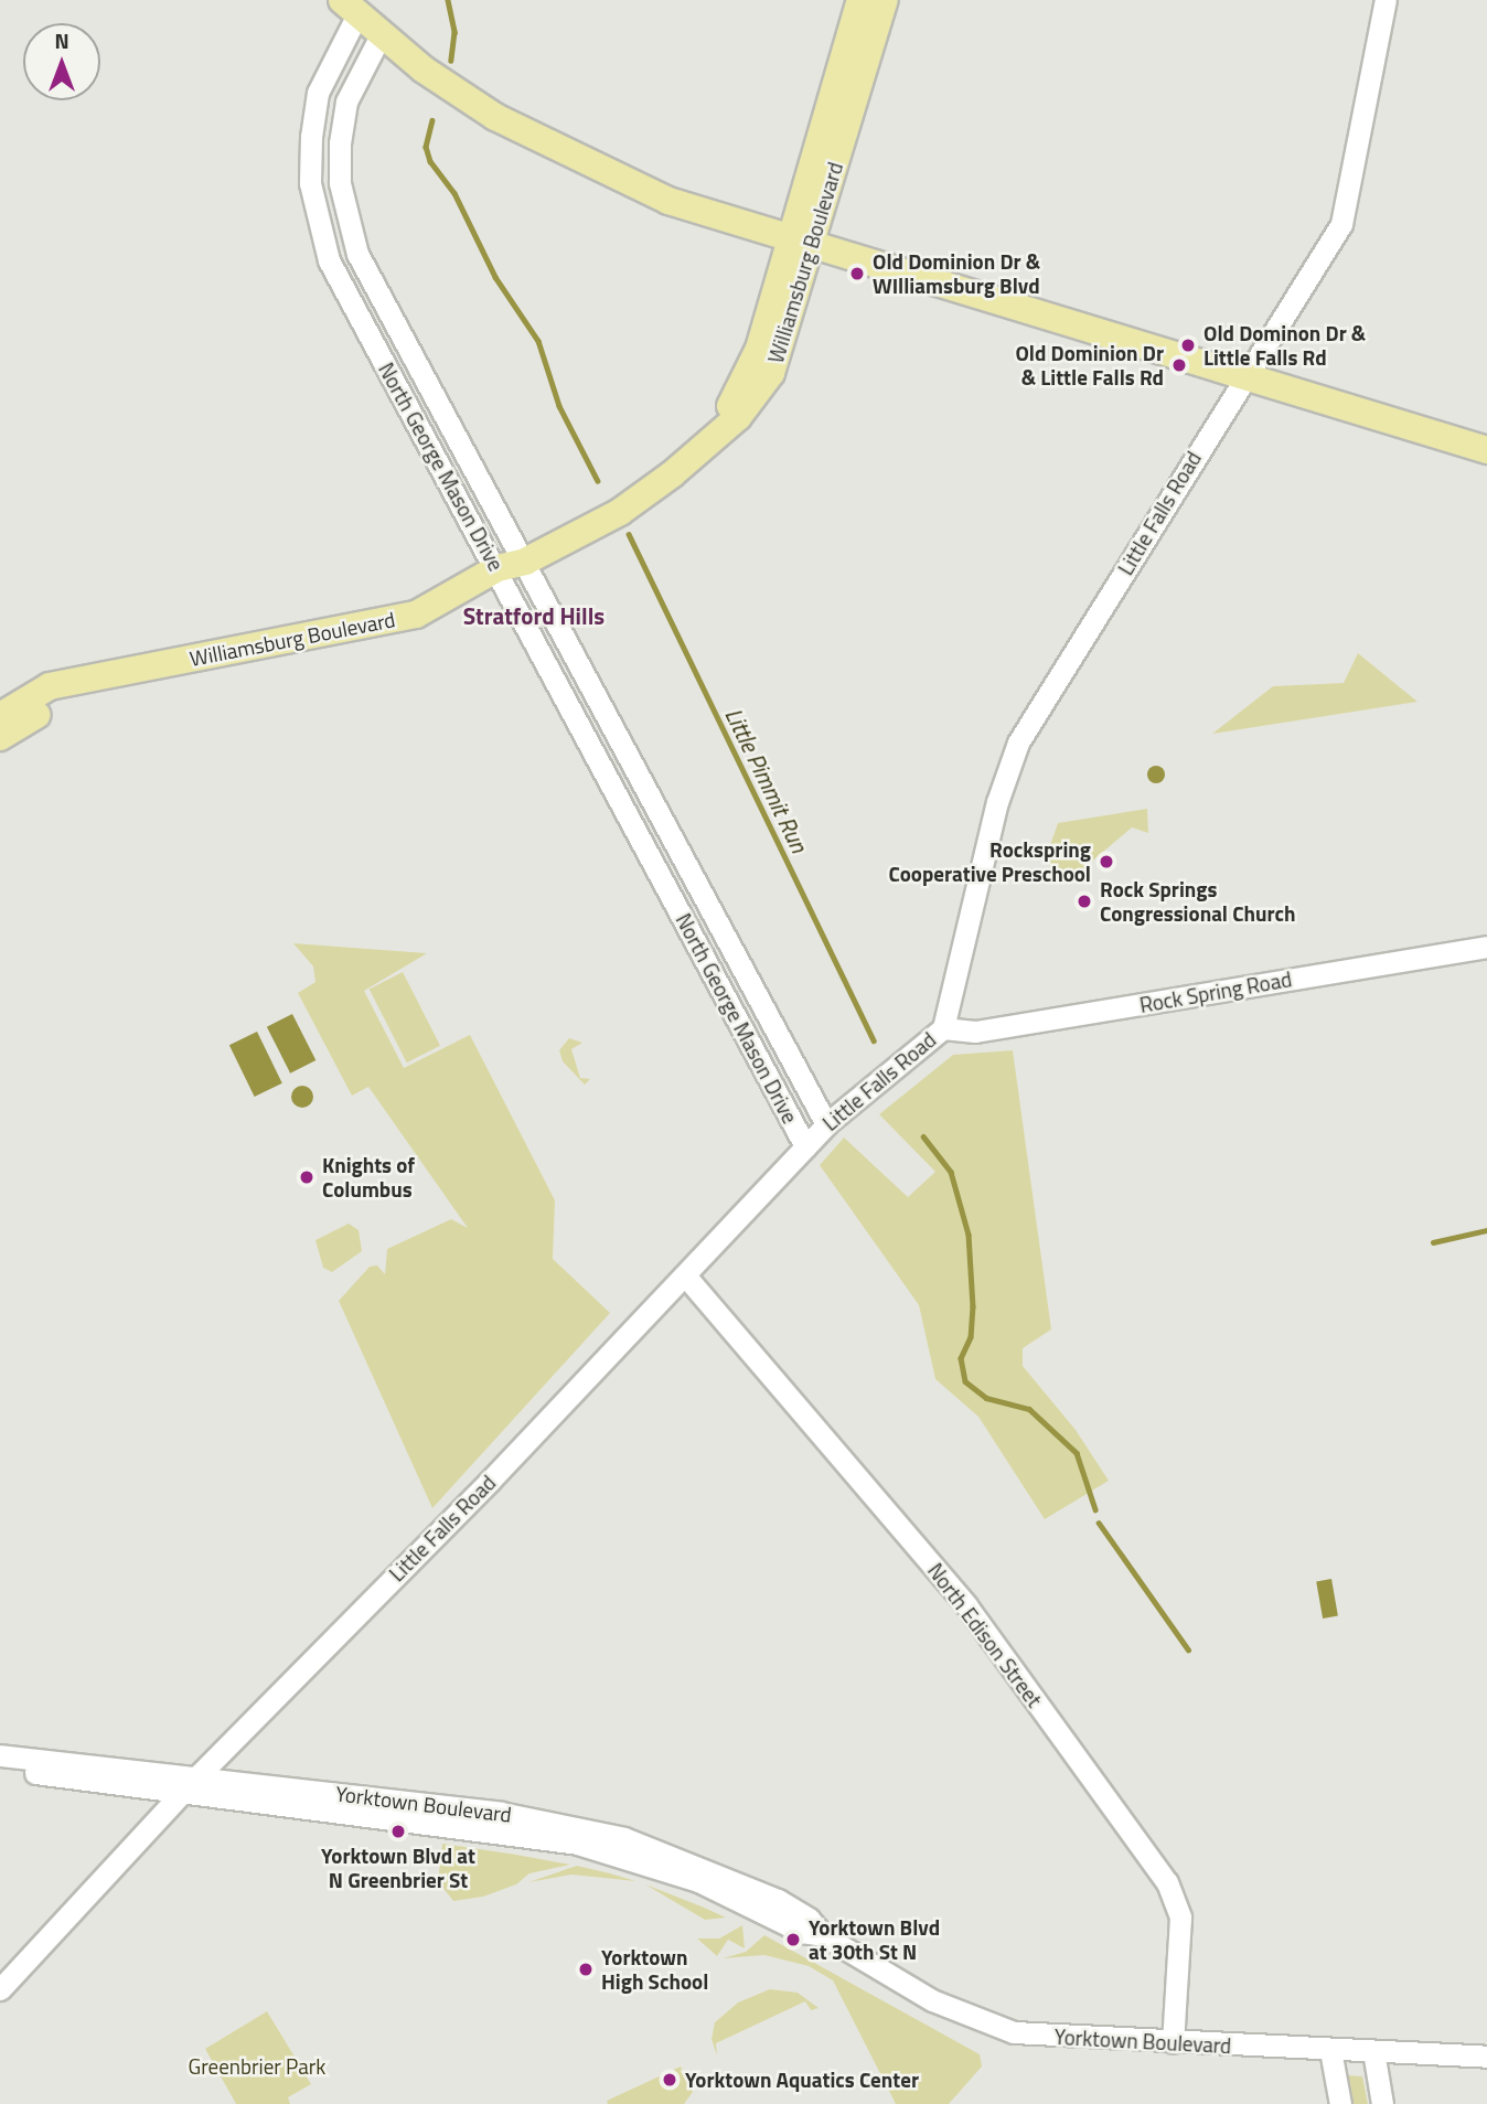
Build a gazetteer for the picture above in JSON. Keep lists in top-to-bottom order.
{
  "streets": {
    "main road": ["Williamsburg Boulevard"],
    "street": [
      "North George Mason Drive",
      "Little Falls Road",
      "Rock Spring Road",
      "North Edison Street",
      "Yorktown Boulevard"
    ]
  },
  "crossings": [
    ["Williamsburg Boulevard", "North George Mason Drive"],
    ["North George Mason Drive", "Little Falls Road"],
    ["Little Falls Road", "Rock Spring Road"],
    ["Little Falls Road", "North Edison Street"],
    ["Little Falls Road", "Yorktown Boulevard"],
    ["North Edison Street", "Yorktown Boulevard"]
  ],
  "districts": ["Stratford Hills"],
  "water": ["Little Pimmit Run"],
  "parks": ["Greenbrier Park"],
  "places": [
    "Old Dominion Dr & WIlliamsburg Blvd",
    "Old Dominon Dr & Little Falls Rd",
    "Old Dominion Dr & Little Falls Rd",
    "Rockspring Cooperative Preschool",
    "Rock Springs Congressional Church",
    "Knights of Columbus",
    "Yorktown Blvd at N Greenbrier St",
    "Yorktown Blvd at 30th St N",
    "Yorktown High School",
    "Yorktown Aquatics Center"
  ],
  "north": "top"
}
